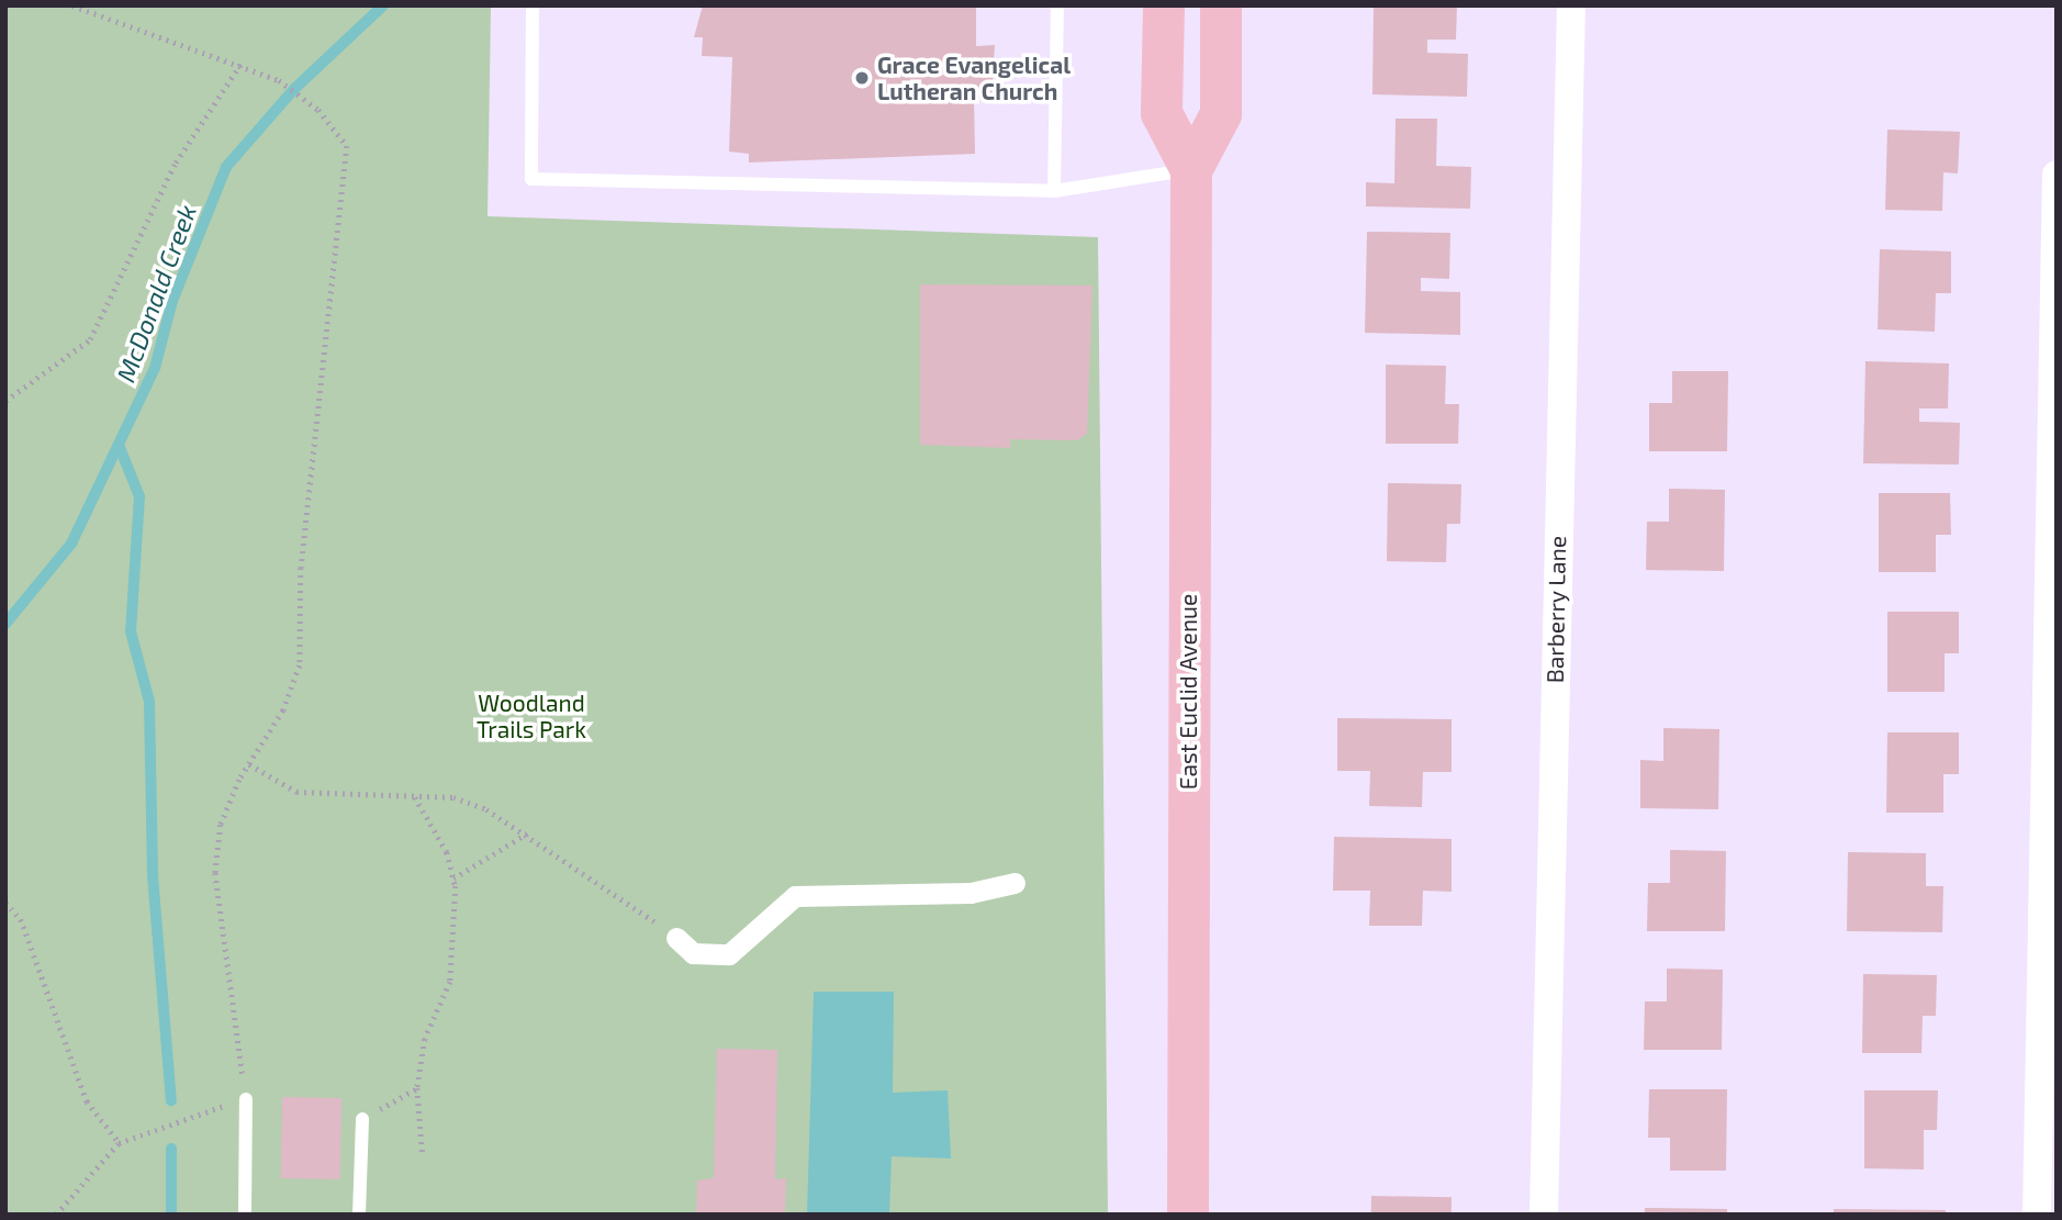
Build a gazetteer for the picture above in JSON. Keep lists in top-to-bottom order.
{
  "streets": {
    "main road": ["East Euclid Avenue"],
    "street": ["Barberry Lane"]
  },
  "water": ["McDonald Creek"],
  "parks": ["Woodland Trails Park"],
  "places": ["Grace Evangelical Lutheran Church"]
}
